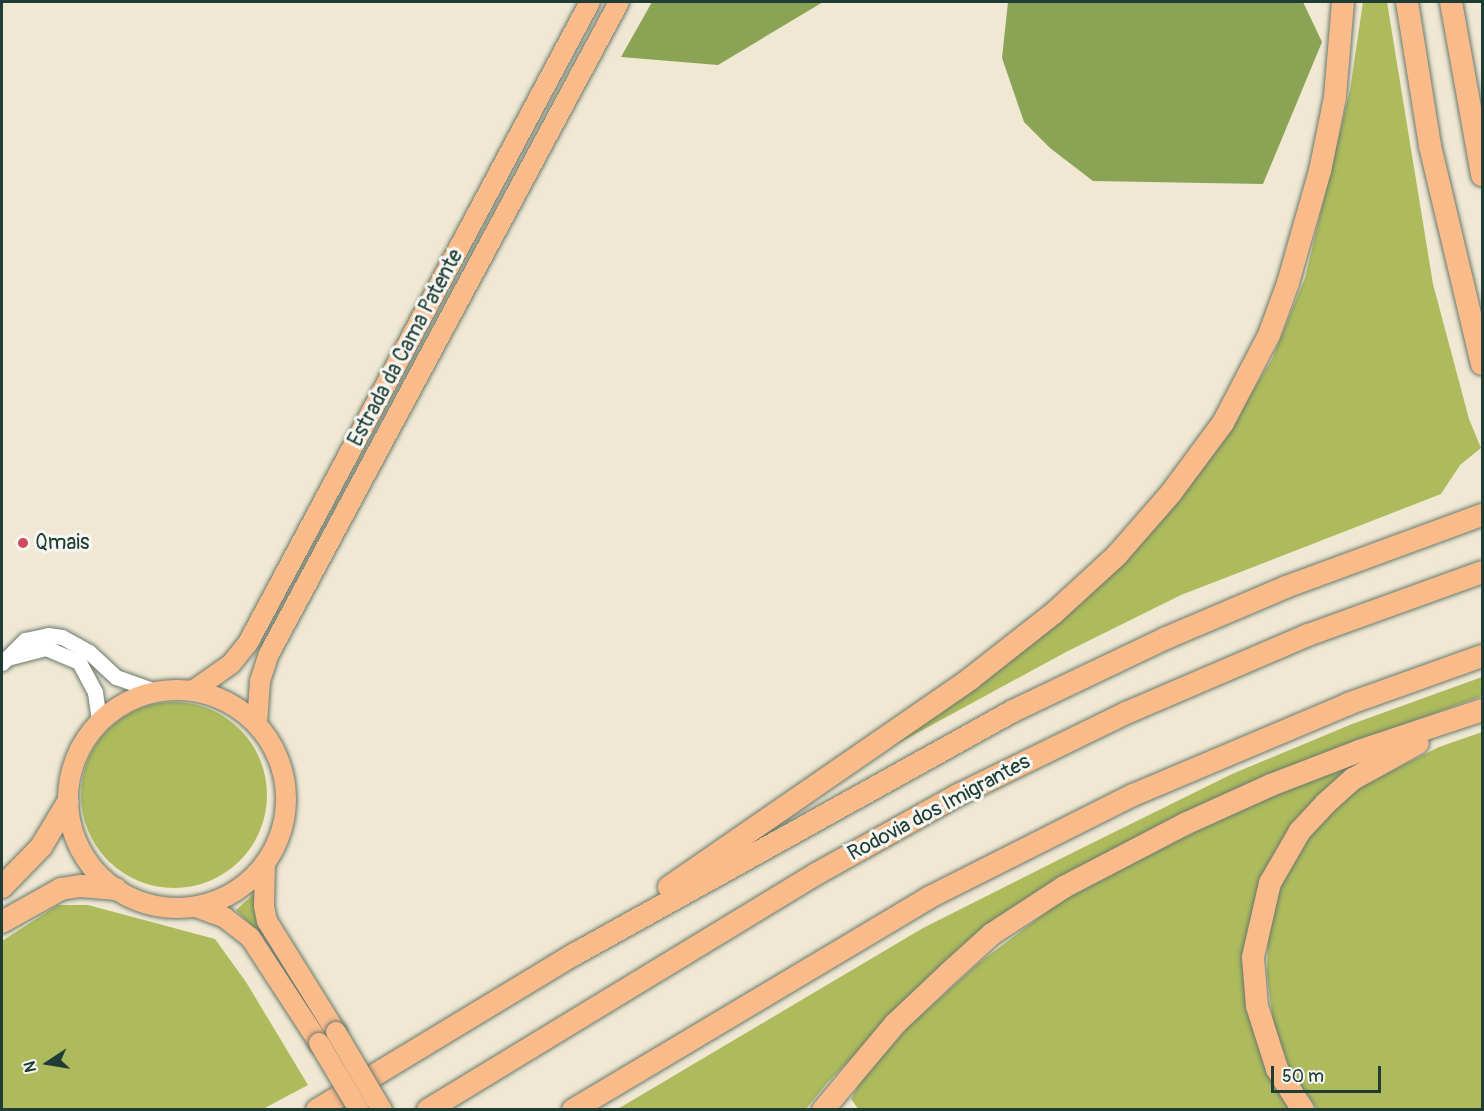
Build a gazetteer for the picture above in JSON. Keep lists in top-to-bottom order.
{
  "streets": {
    "highway": ["Rodovia dos Imigrantes"],
    "main road": ["Estrada da Cama Patente"]
  },
  "places": ["Qmais"],
  "scale_bar": "50 m",
  "north": "left"
}
